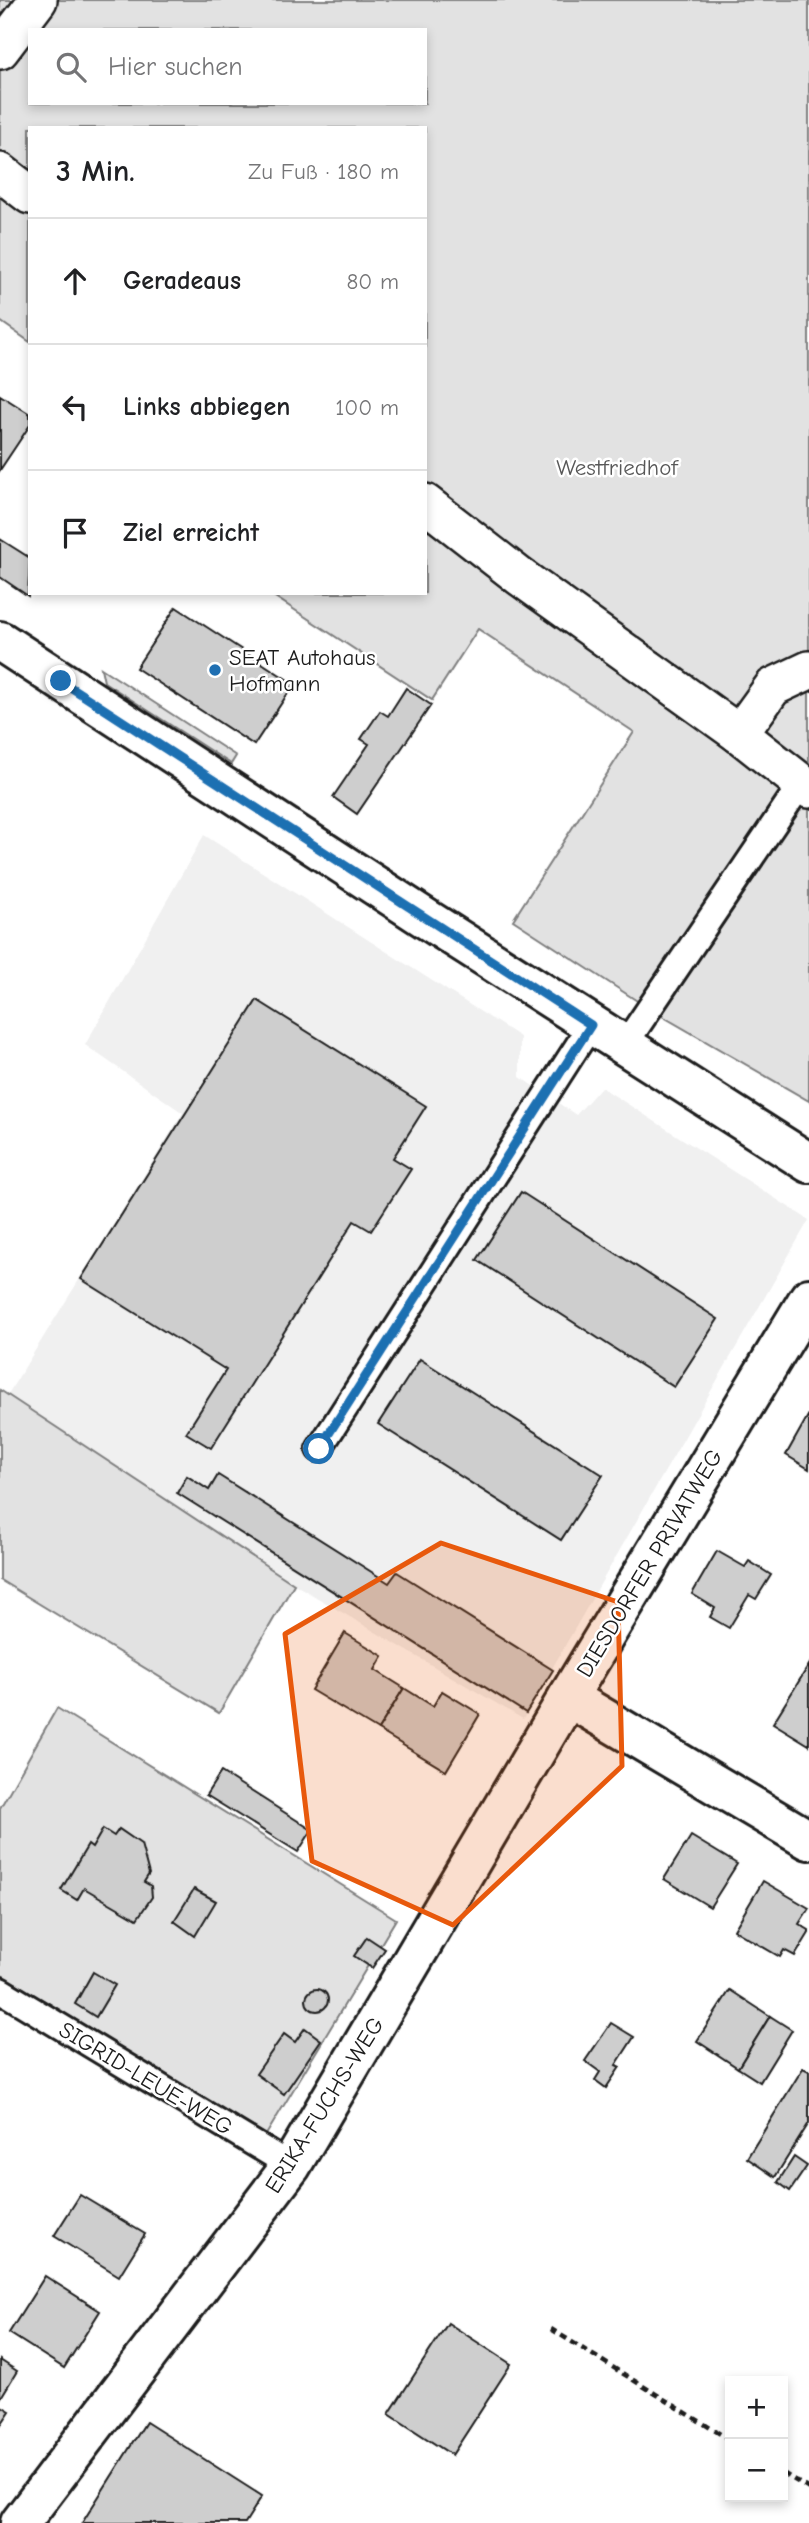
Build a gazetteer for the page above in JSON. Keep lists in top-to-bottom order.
{
  "streets": {
    "street": ["DIESDORFER PRIVATWEG", "ERIKA-FUCHS-WEG"],
    "lane": ["SIGRID-LEUE-WEG"]
  },
  "crossings": [
    ["DIESDORFER PRIVATWEG", "ERIKA-FUCHS-WEG"],
    ["SIGRID-LEUE-WEG", "ERIKA-FUCHS-WEG"]
  ],
  "parks": ["Westfriedhof"],
  "places": ["SEAT Autohaus Hofmann"],
  "page": {
    "search": "Hier suchen",
    "heading": ["3 Min.", "Zu Fuß · 180 m"],
    "list": [
      ["Geradeaus", "80 m"],
      ["Links abbiegen", "100 m"],
      "Ziel erreicht"
    ],
    "map_buttons": ["+", "−"]
  }
}
